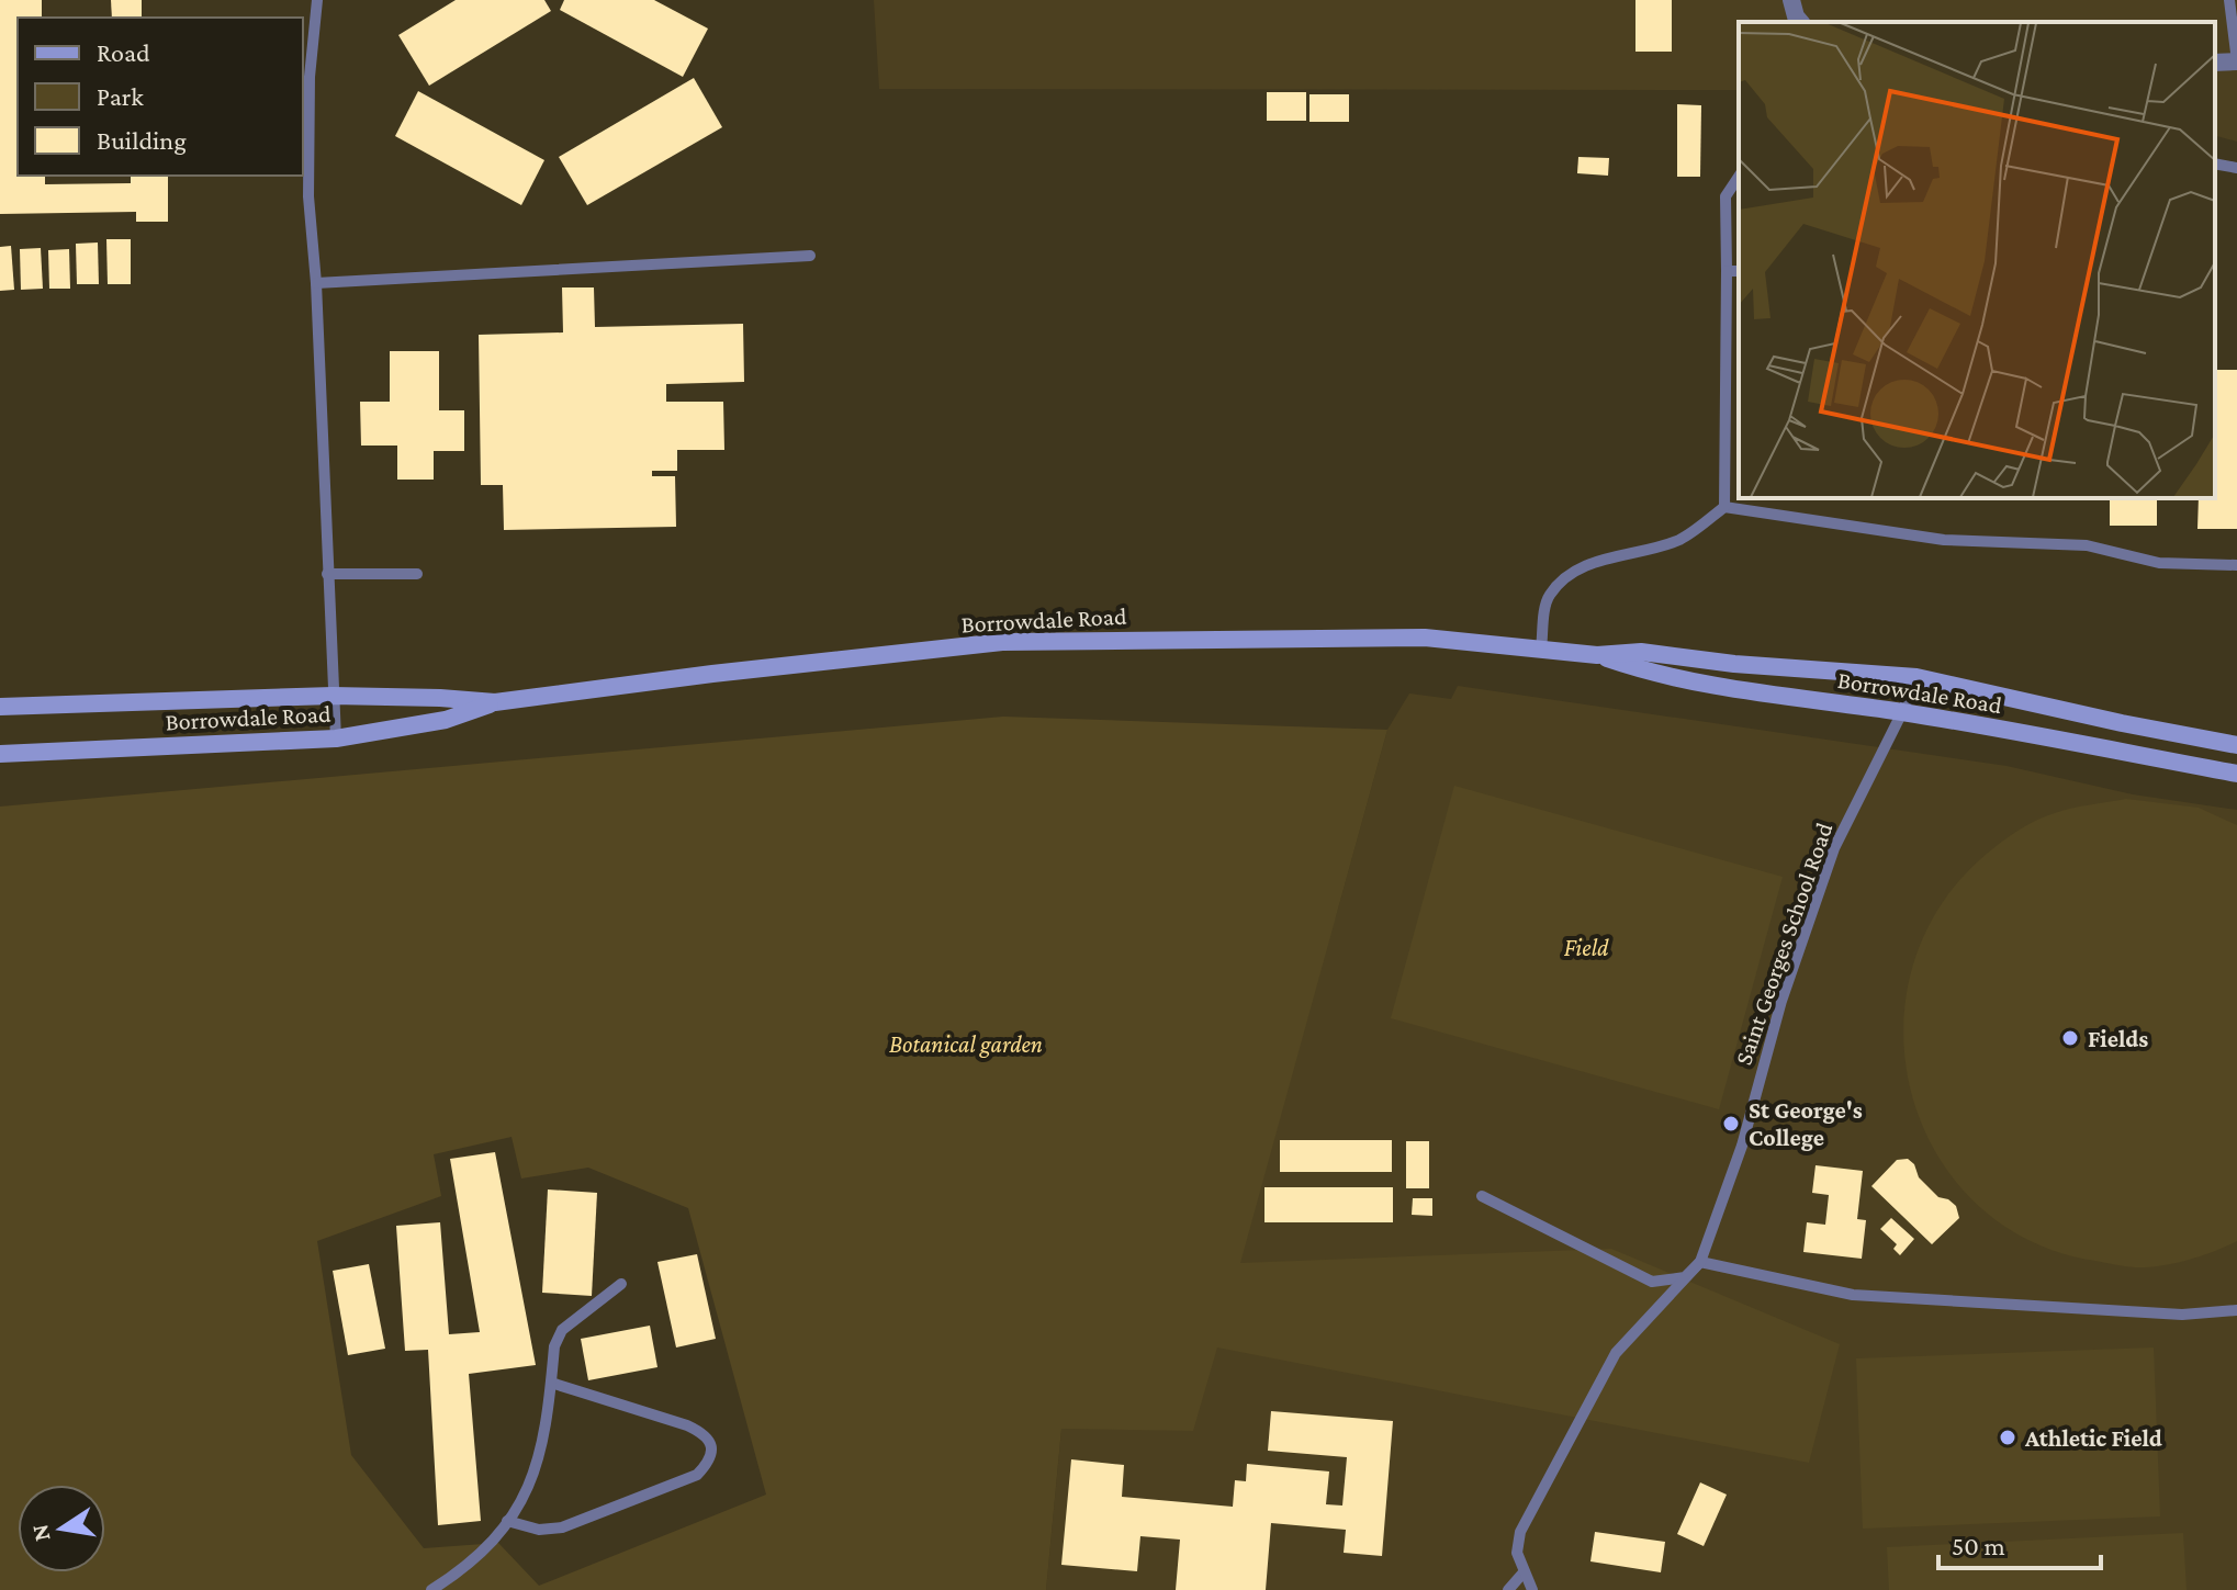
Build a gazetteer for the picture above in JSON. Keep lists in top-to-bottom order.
{
  "streets": {
    "main road": ["Borrowdale Road"],
    "lane": ["Saint Georges School Road"]
  },
  "crossings": [
    ["Borrowdale Road", "Saint Georges School Road"]
  ],
  "parks": ["Field", "Botanical garden"],
  "places": ["Fields", "St George's College", "Athletic Field"],
  "legend": ["Road", "Park", "Building"],
  "scale_bar": "50 m",
  "north": "left"
}
